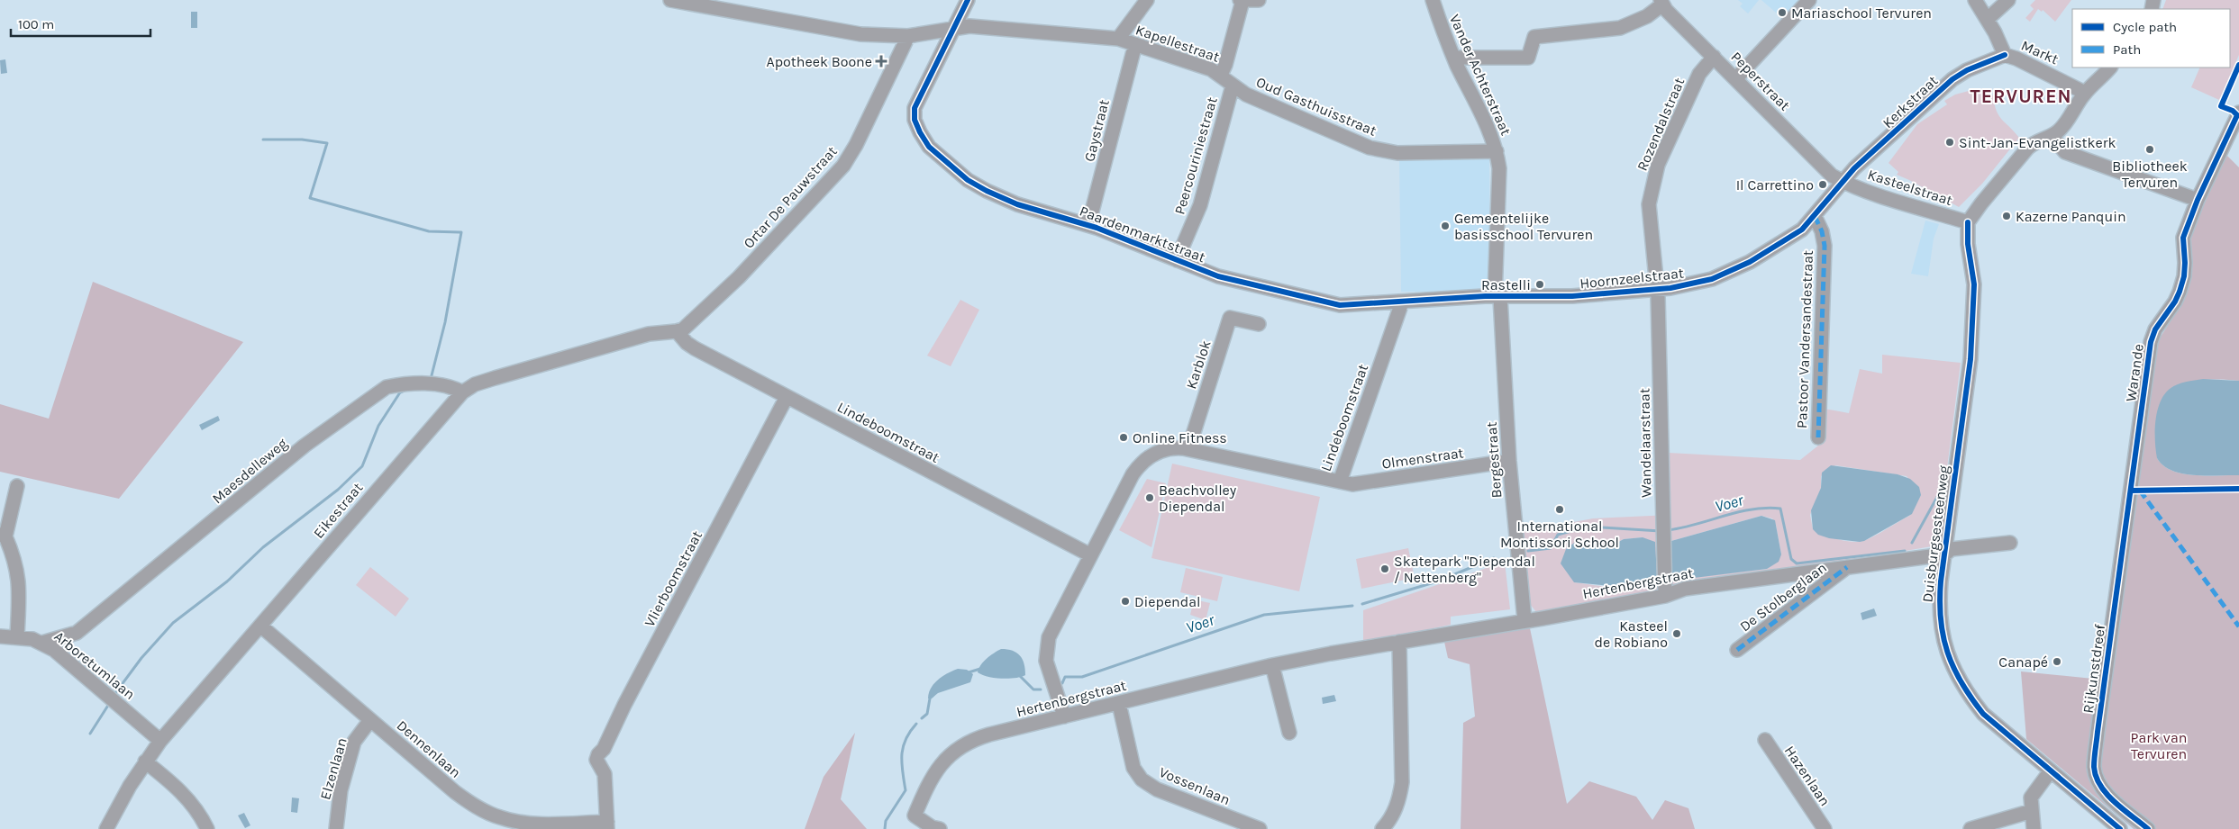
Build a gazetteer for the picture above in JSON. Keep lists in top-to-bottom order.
{
  "streets": {
    "street": [
      "Kapellestraat",
      "Markt",
      "Vander Achterstraat",
      "Peperstraat",
      "Kerkstraat",
      "Oud Gasthuisstraat",
      "Rozendalstraat",
      "Gaystraat",
      "Peercouriniestraat",
      "Kasteelstraat",
      "Ortar De Pauwstraat",
      "Paardenmarktstraat",
      "Hoornzeelstraat",
      "Pastoor Vandersandestraat",
      "Karblok",
      "Warande",
      "Lindeboomstraat",
      "Wandelaarstraat",
      "Olmenstraat",
      "Bergestraat",
      "Maesdelleweg",
      "Eikestraat",
      "Duisburgsesteenweg",
      "Vlierboomstraat",
      "Hertenbergstraat",
      "De Stolberglaan",
      "Arboretumlaan",
      "Rijkunstdreef",
      "Dennenlaan",
      "Elzenlaan",
      "Hazenlaan",
      "Vossenlaan"
    ]
  },
  "crossings": [
    ["Kapellestraat", "Oud Gasthuisstraat"],
    ["Kapellestraat", "Gaystraat"],
    ["Kapellestraat", "Peercouriniestraat"],
    ["Markt", "Kerkstraat"],
    ["Vander Achterstraat", "Oud Gasthuisstraat"],
    ["Vander Achterstraat", "Paardenmarktstraat"],
    ["Vander Achterstraat", "Hoornzeelstraat"],
    ["Vander Achterstraat", "Bergestraat"],
    ["Peperstraat", "Kerkstraat"],
    ["Peperstraat", "Rozendalstraat"],
    ["Peperstraat", "Kasteelstraat"],
    ["Peperstraat", "Hoornzeelstraat"],
    ["Kerkstraat", "Kasteelstraat"],
    ["Kerkstraat", "Hoornzeelstraat"],
    ["Oud Gasthuisstraat", "Peercouriniestraat"],
    ["Rozendalstraat", "Hoornzeelstraat"],
    ["Rozendalstraat", "Wandelaarstraat"],
    ["Gaystraat", "Paardenmarktstraat"],
    ["Peercouriniestraat", "Paardenmarktstraat"],
    ["Kasteelstraat", "Hoornzeelstraat"],
    ["Kasteelstraat", "Duisburgsesteenweg"],
    ["Ortar De Pauwstraat", "Lindeboomstraat"],
    ["Ortar De Pauwstraat", "Eikestraat"],
    ["Paardenmarktstraat", "Hoornzeelstraat"],
    ["Paardenmarktstraat", "Lindeboomstraat"],
    ["Paardenmarktstraat", "Bergestraat"],
    ["Hoornzeelstraat", "Pastoor Vandersandestraat"],
    ["Hoornzeelstraat", "Wandelaarstraat"],
    ["Hoornzeelstraat", "Bergestraat"],
    ["Karblok", "Lindeboomstraat"],
    ["Warande", "Rijkunstdreef"],
    ["Lindeboomstraat", "Olmenstraat"],
    ["Lindeboomstraat", "Eikestraat"],
    ["Lindeboomstraat", "Vlierboomstraat"],
    ["Lindeboomstraat", "Hertenbergstraat"],
    ["Wandelaarstraat", "Hertenbergstraat"],
    ["Olmenstraat", "Bergestraat"],
    ["Bergestraat", "Hertenbergstraat"],
    ["Maesdelleweg", "Eikestraat"],
    ["Maesdelleweg", "Arboretumlaan"],
    ["Eikestraat", "Arboretumlaan"],
    ["Eikestraat", "Dennenlaan"],
    ["Duisburgsesteenweg", "Hertenbergstraat"],
    ["Vlierboomstraat", "Dennenlaan"],
    ["Hertenbergstraat", "De Stolberglaan"],
    ["Hertenbergstraat", "Vossenlaan"],
    ["Dennenlaan", "Elzenlaan"]
  ],
  "districts": ["TERVUREN"],
  "water": ["Voer"],
  "parks": ["Park van Tervuren"],
  "places": {
    "other": [
      "Mariaschool Tervuren",
      "Sint-Jan-Evangelistkerk",
      "Bibliotheek Tervuren",
      "Il Carrettino",
      "Kazerne Panquin",
      "Gemeentelijke basisschool Tervuren",
      "Rastelli",
      "Online Fitness",
      "Beachvolley Diependal",
      "International Montissori School",
      "Skatepark \"Diependal / Nettenberg\"",
      "Diependal",
      "Kasteel de Robiano",
      "Canapé"
    ],
    "health": ["Apotheek Boone"]
  },
  "legend": ["Cycle path", "Path"],
  "scale_bar": "100 m"
}
